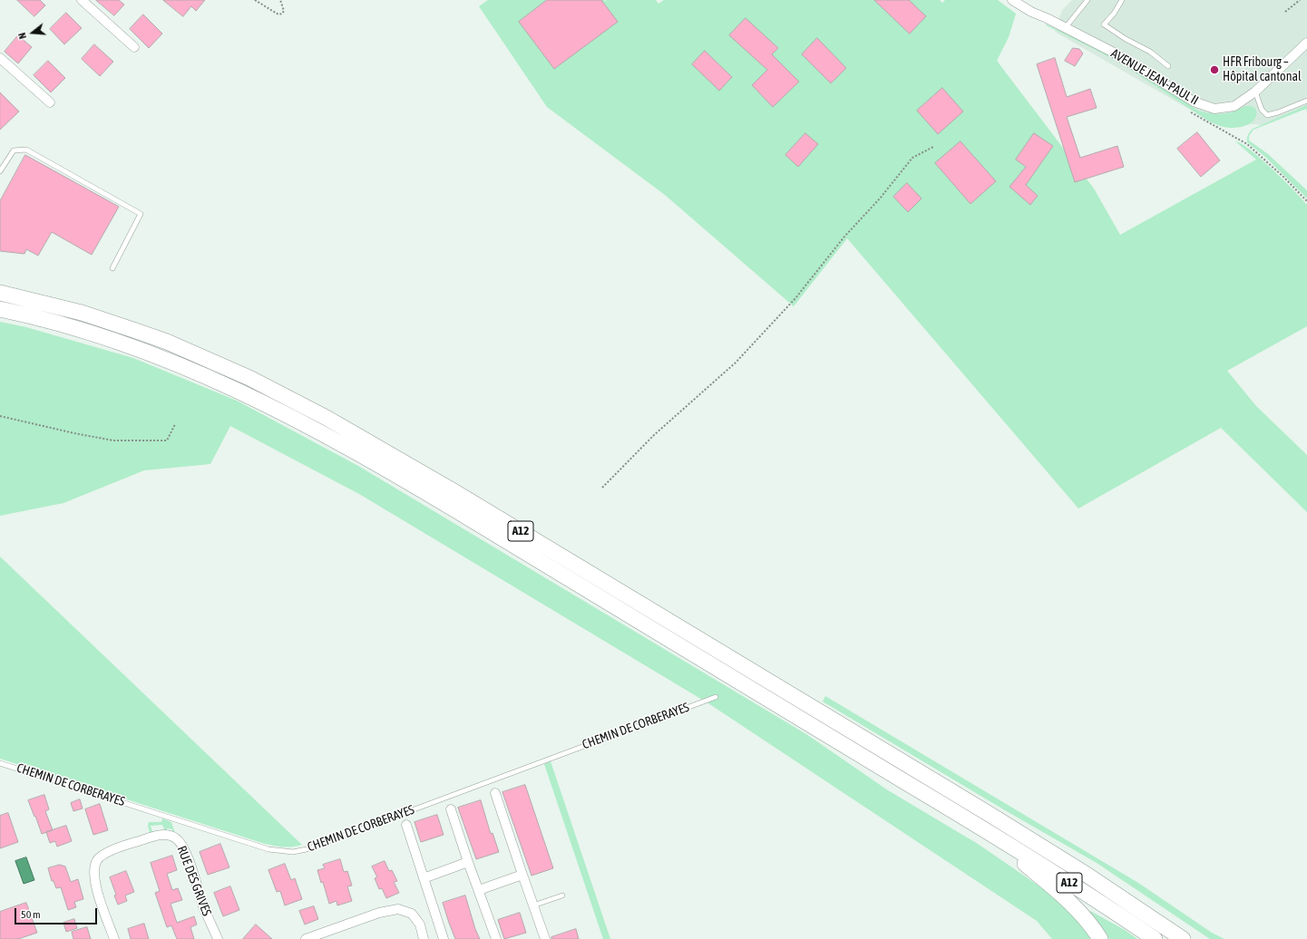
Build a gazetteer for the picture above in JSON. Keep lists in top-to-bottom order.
{
  "streets": {
    "highway": ["A12"],
    "street": ["AVENUE JEAN-PAUL II", "RUE DES GRIVES"],
    "lane": ["CHEMIN DE CORBERAYES"]
  },
  "places": ["HFR Fribourg – Hôpital cantonal"],
  "scale_bar": "50 m",
  "north": "left"
}
